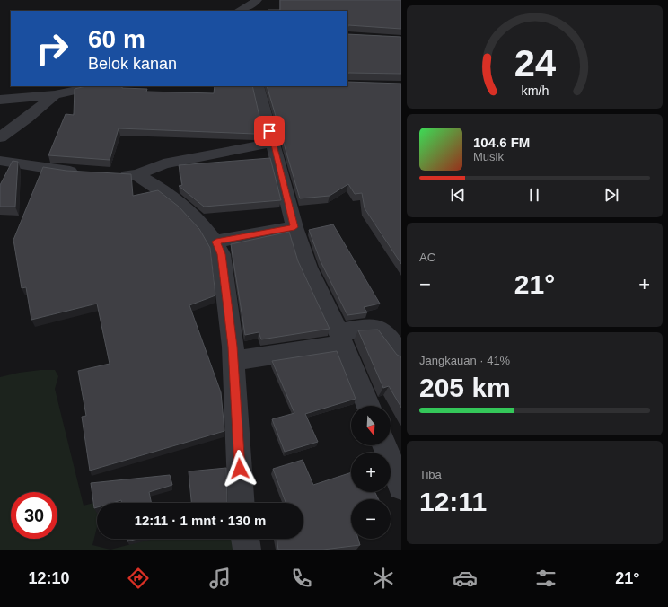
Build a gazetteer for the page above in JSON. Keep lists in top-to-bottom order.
{
  "north": "bottom",
  "page": {
    "turn": ["60 m", "Belok kanan"],
    "song": ["104.6 FM", "Musik"],
    "tile": [
      "AC",
      ["Jangkauan · 41%", "205 km"],
      ["Tiba", "12:11"]
    ],
    "heat": ["−", "21°", "+"],
    "map_buttons": ["+", "−"],
    "limit": "30",
    "trip": "12:11 · 1 mnt · 130 m",
    "tabs": ["12:10", "21°"],
    "gauge": ["24", "km/h"]
  }
}
